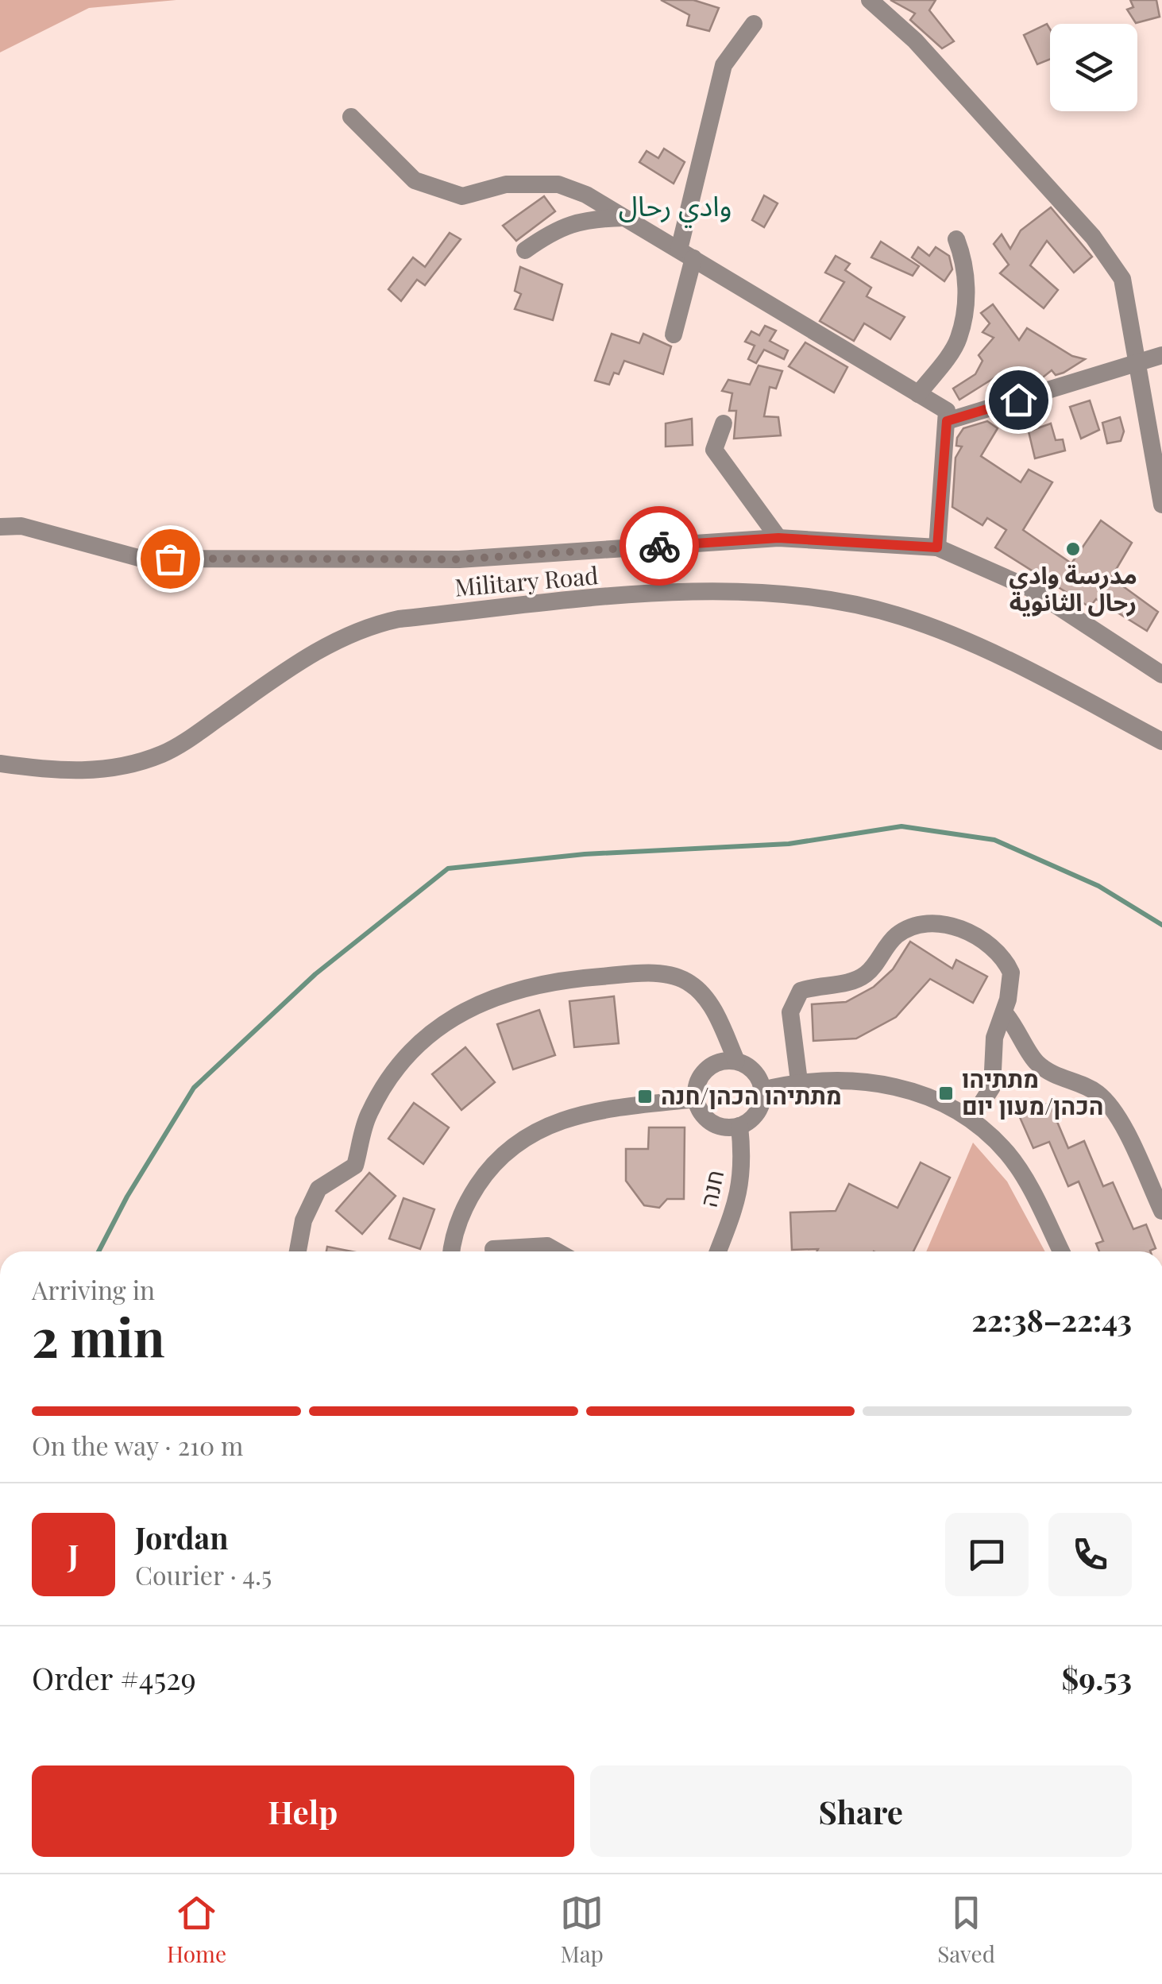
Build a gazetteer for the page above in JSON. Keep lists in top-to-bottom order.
{
  "streets": {
    "street": ["Military Road", "חנה"]
  },
  "districts": ["وادي رحال"],
  "places": {
    "other": ["مدرسة وادي رحال الثانوية"],
    "transit": ["מתתיהו הכהן/מעון יום", "מתתיהו הכהן/חנה"]
  },
  "page": {
    "heading": ["2 min", "Arriving in", "22:38–22:43"],
    "panel": [
      "Jordan",
      "Courier · 4.5",
      "Order #4529",
      "$9.53"
    ],
    "bar": "On the way · 210 m",
    "round": "J",
    "buttons": ["Help", "Share"],
    "tabs": ["Home", "Map", "Saved"]
  }
}
